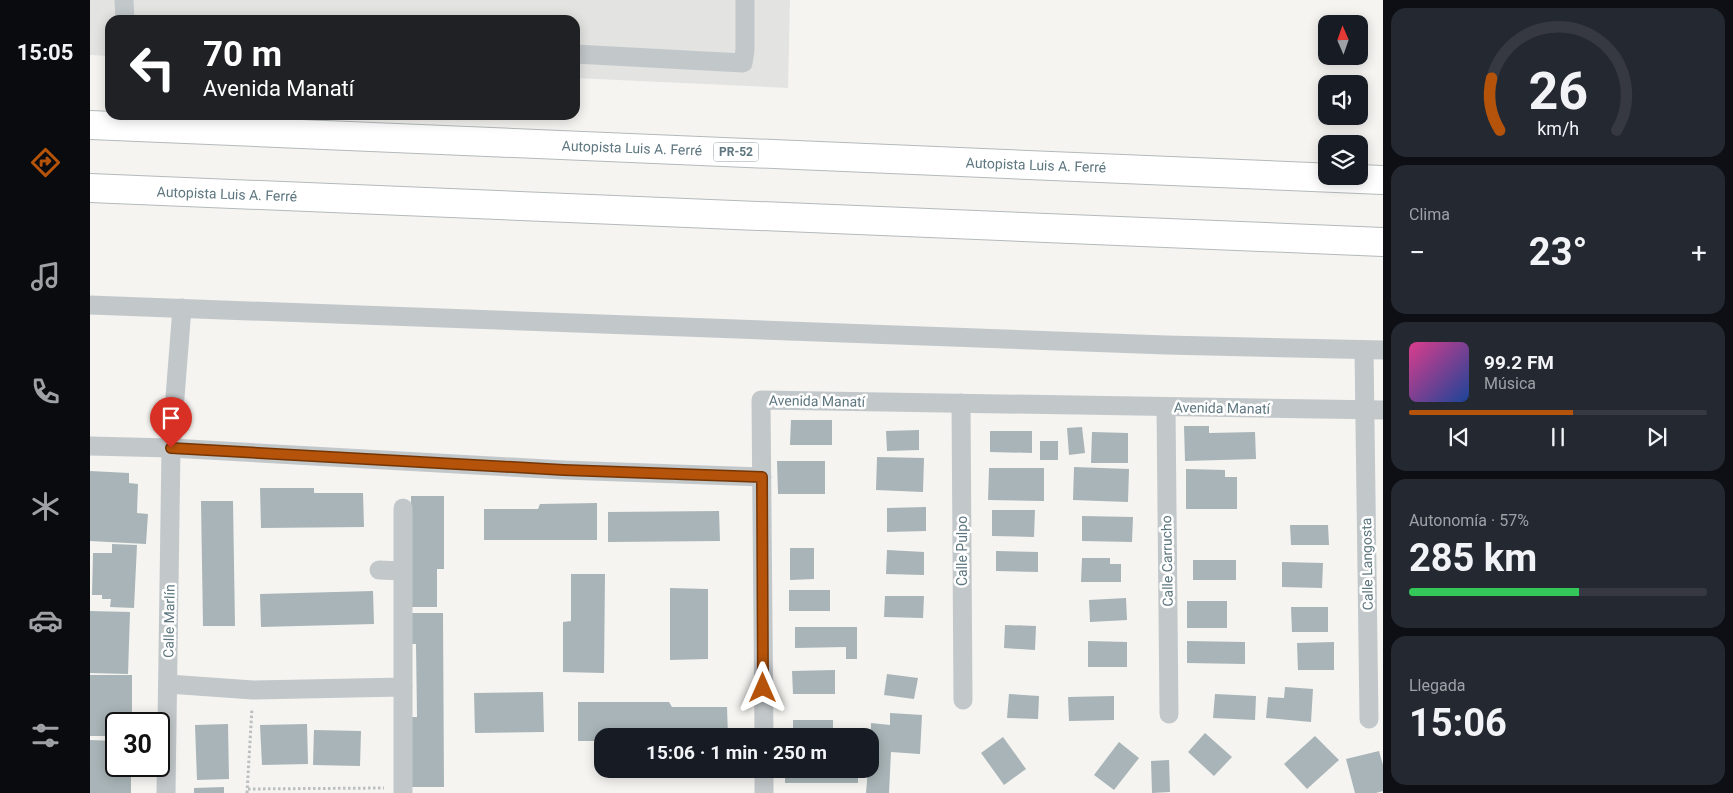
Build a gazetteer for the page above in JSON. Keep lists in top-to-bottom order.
{
  "streets": {
    "highway": ["Autopista Luis A. Ferré", "PR-52"],
    "street": [
      "Avenida Manatí",
      "Calle Pulpo",
      "Calle Carrucho",
      "Calle Langosta",
      "Calle Marlín"
    ]
  },
  "crossings": [
    ["Avenida Manatí", "Calle Pulpo"],
    ["Avenida Manatí", "Calle Carrucho"],
    ["Avenida Manatí", "Calle Langosta"]
  ],
  "north": "top",
  "page": {
    "tabs": "15:05",
    "turn": ["70 m", "Avenida Manatí"],
    "tile": [
      "Clima",
      ["Autonomía · 57%", "285 km"],
      ["Llegada", "15:06"]
    ],
    "heat": ["−", "23°", "+"],
    "song": ["99.2 FM", "Música"],
    "limit": "30",
    "trip": "15:06 · 1 min · 250 m",
    "gauge": ["26", "km/h"]
  }
}
